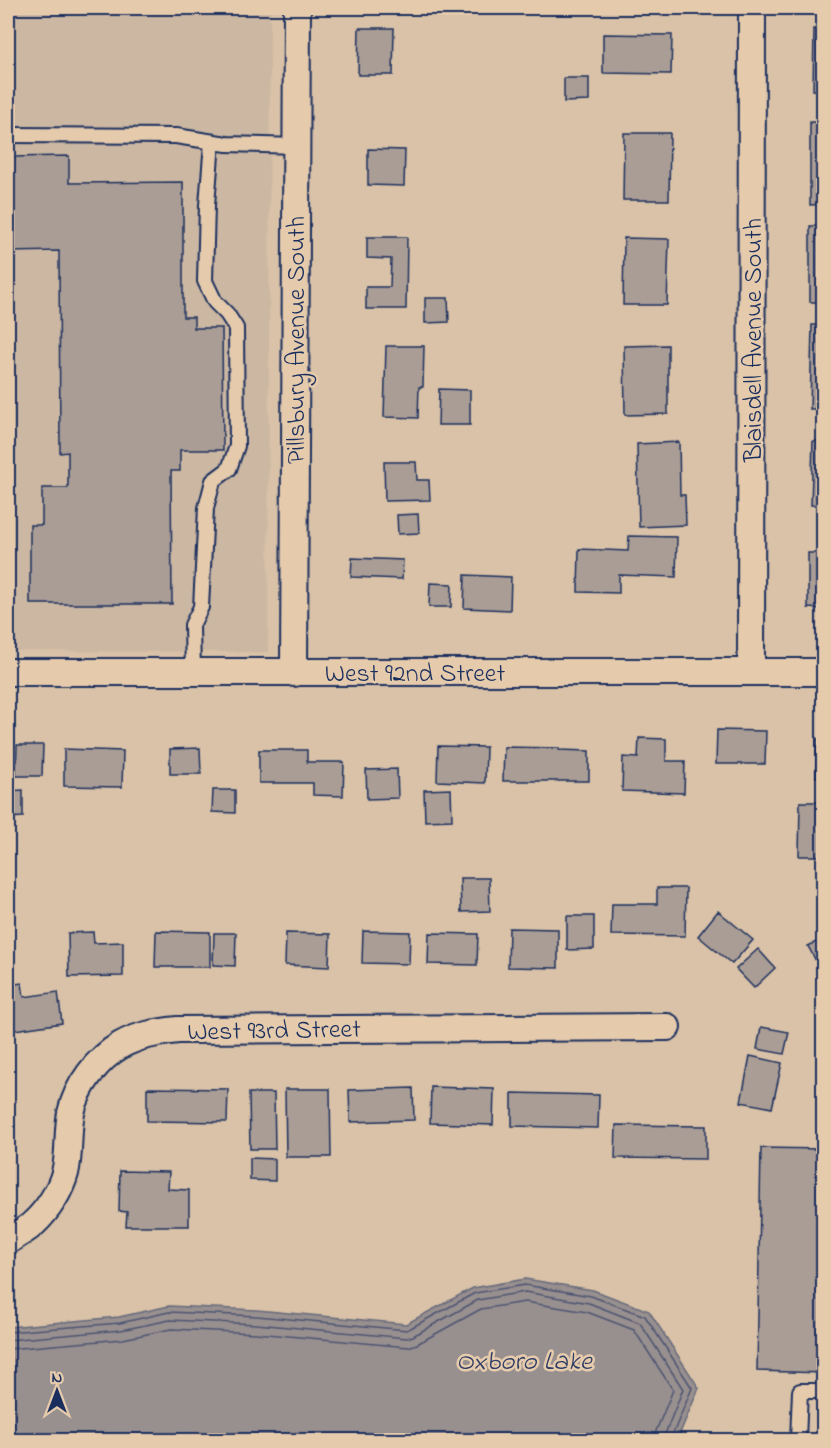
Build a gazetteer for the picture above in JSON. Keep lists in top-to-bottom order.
{
  "streets": {
    "street": [
      "Pillsbury Avenue South",
      "Blaisdell Avenue South",
      "West 92nd Street",
      "West 93rd Street"
    ]
  },
  "crossings": [
    ["Pillsbury Avenue South", "West 92nd Street"],
    ["Blaisdell Avenue South", "West 92nd Street"]
  ],
  "water": ["Oxboro Lake"],
  "north": "top"
}
